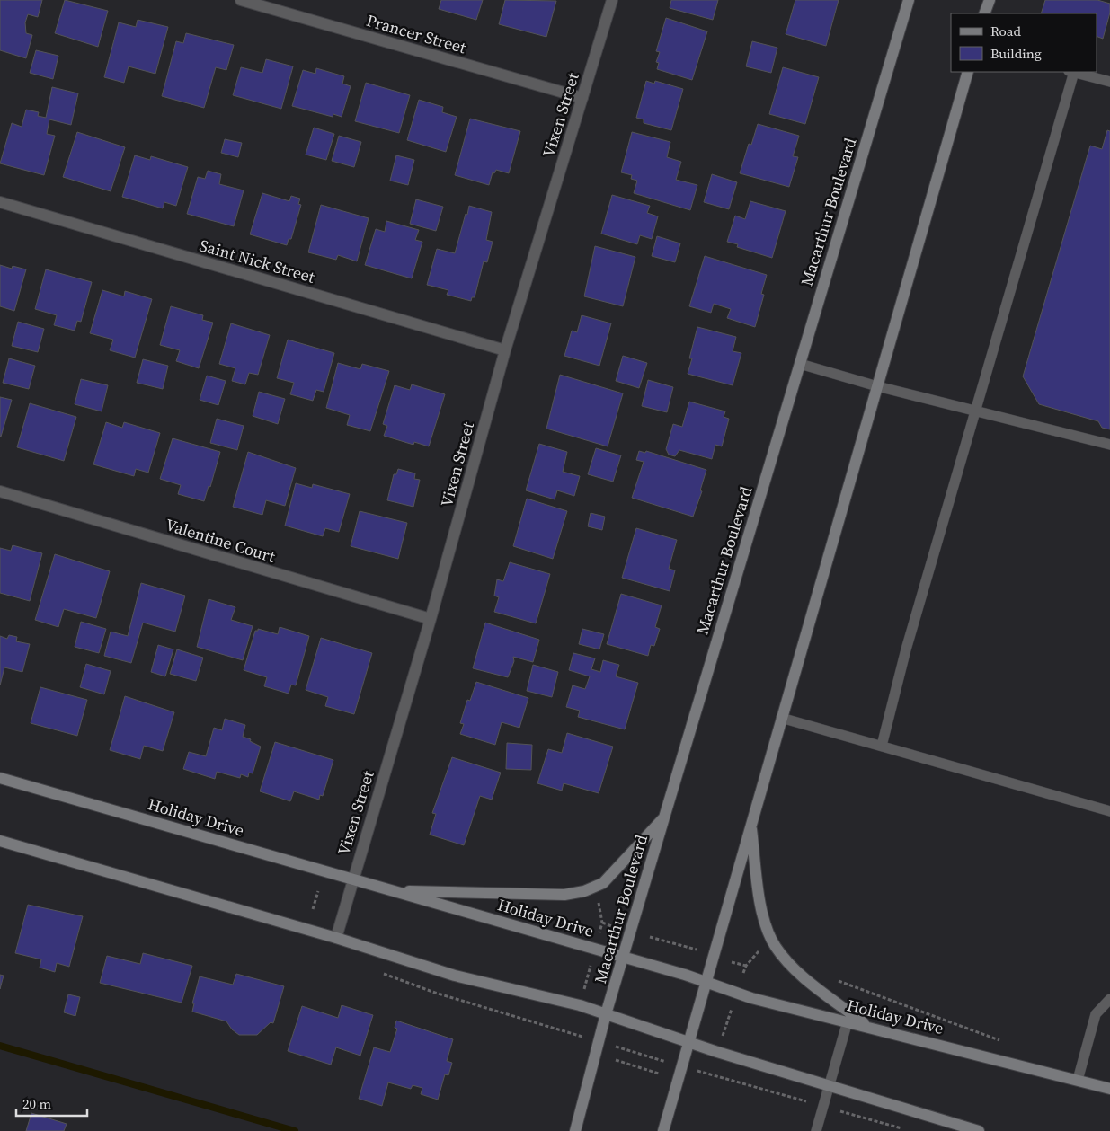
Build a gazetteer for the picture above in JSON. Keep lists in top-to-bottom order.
{
  "streets": {
    "street": [
      "Prancer Street",
      "Vixen Street",
      "Macarthur Boulevard",
      "Saint Nick Street",
      "Valentine Court",
      "Holiday Drive"
    ]
  },
  "crossings": [
    ["Prancer Street", "Vixen Street"],
    ["Vixen Street", "Saint Nick Street"],
    ["Vixen Street", "Valentine Court"],
    ["Vixen Street", "Holiday Drive"],
    ["Macarthur Boulevard", "Holiday Drive"]
  ],
  "legend": ["Road", "Building"],
  "scale_bar": "20 m"
}
